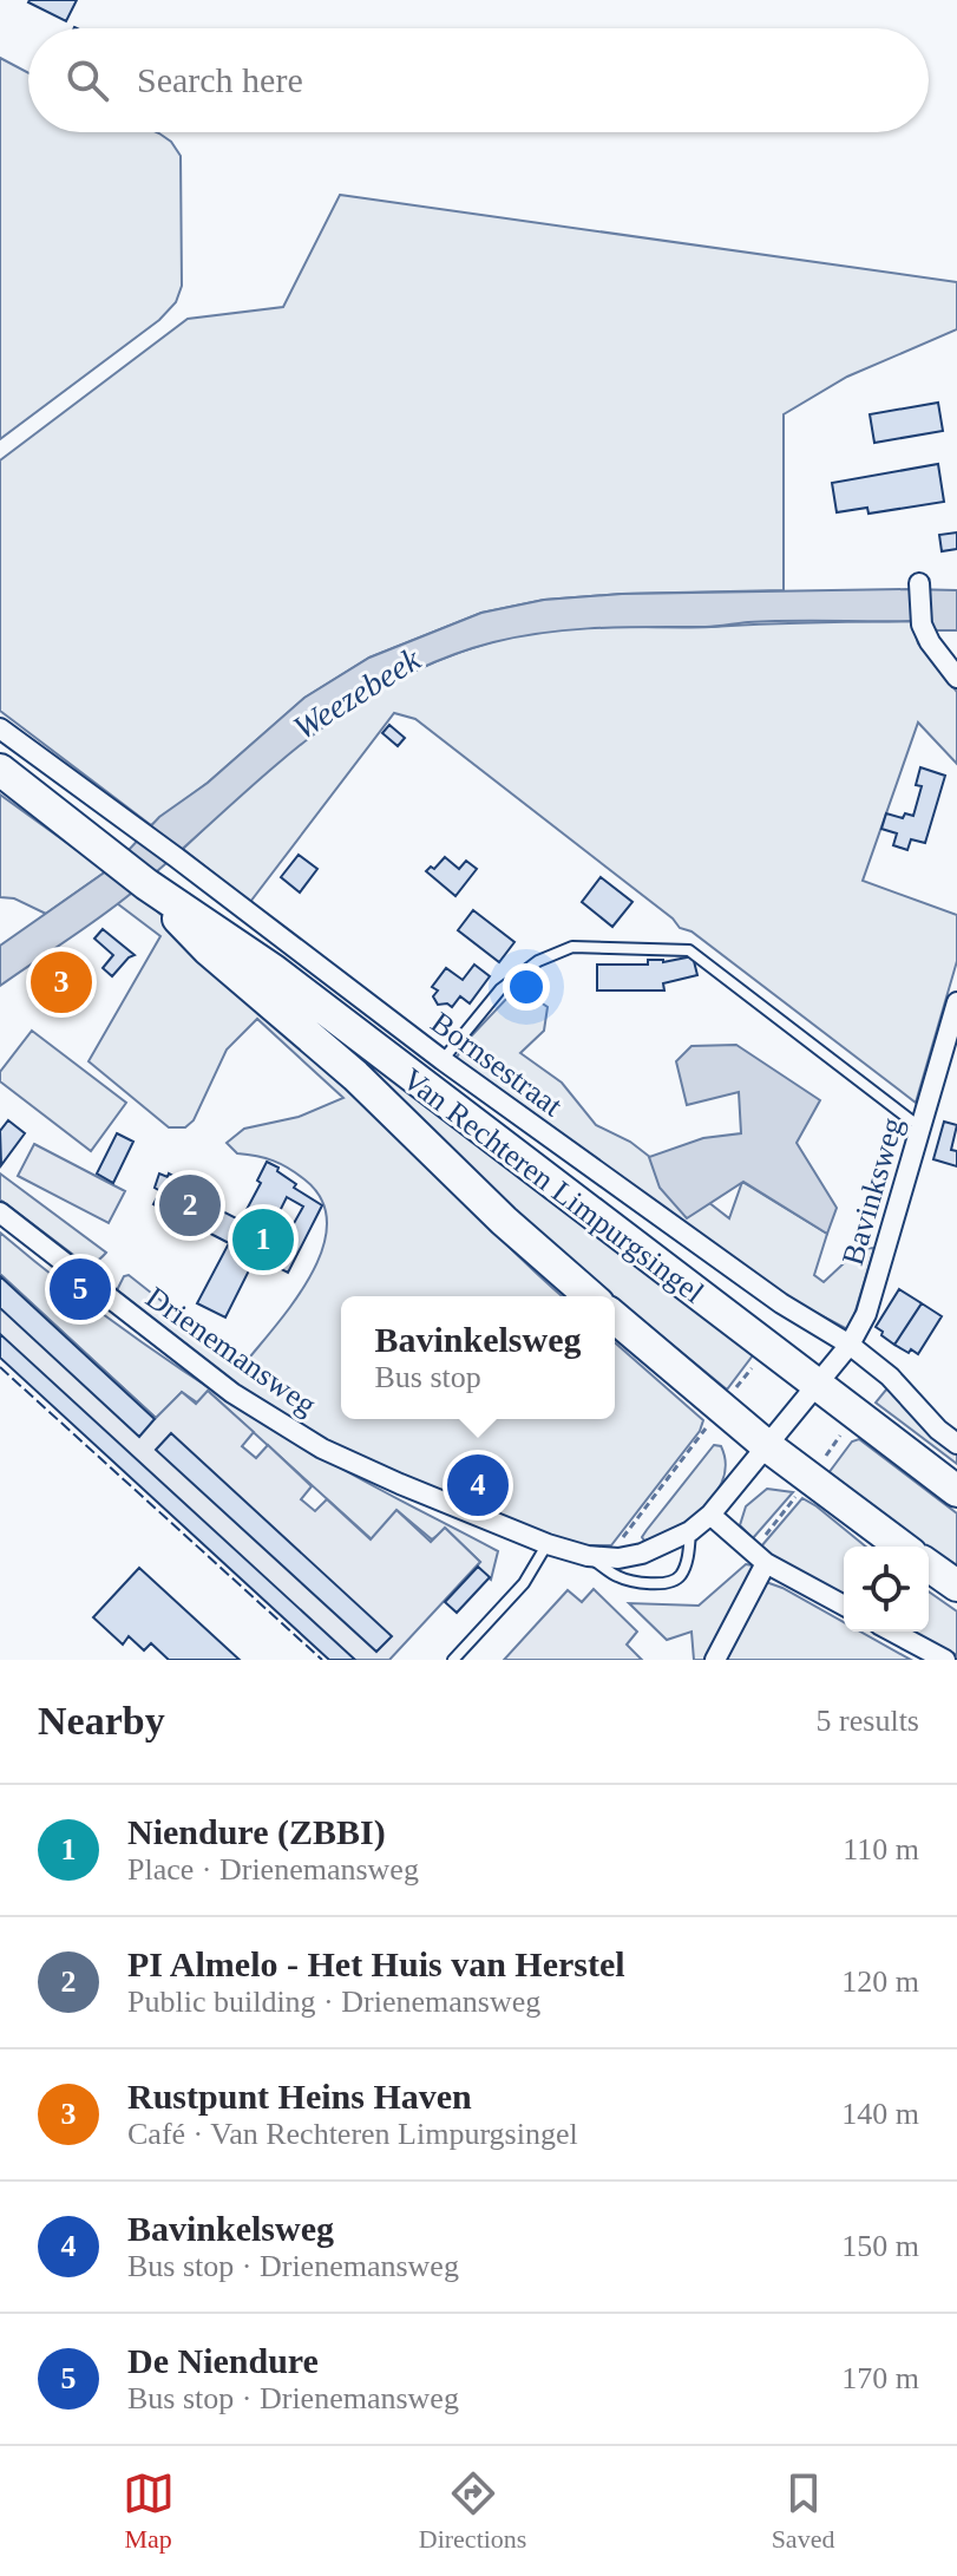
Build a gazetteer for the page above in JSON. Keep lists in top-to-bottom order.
{
  "streets": {
    "main road": ["Van Rechteren Limpurgsingel"],
    "street": ["Bornsestraat", "Bavinksweg", "Drienemansweg"]
  },
  "crossings": [
    ["Bornsestraat", "Bavinksweg"],
    ["Van Rechteren Limpurgsingel", "Bavinksweg"]
  ],
  "water": ["Weezebeek"],
  "page": {
    "search": "Search here",
    "pins": [
      "3",
      "2",
      "1",
      "5",
      "4"
    ],
    "popup": ["Bavinkelsweg", "Bus stop"],
    "heading": ["Nearby", "5 results"],
    "list": [
      {
        "mark": "1",
        "name": "Niendure (ZBBI)",
        "note": "Place · Drienemansweg",
        "value": "110 m"
      },
      {
        "mark": "2",
        "name": "PI Almelo - Het Huis van Herstel",
        "note": "Public building · Drienemansweg",
        "value": "120 m"
      },
      {
        "mark": "3",
        "name": "Rustpunt Heins Haven",
        "note": "Café · Van Rechteren Limpurgsingel",
        "value": "140 m"
      },
      {
        "mark": "4",
        "name": "Bavinkelsweg",
        "note": "Bus stop · Drienemansweg",
        "value": "150 m"
      },
      {
        "mark": "5",
        "name": "De Niendure",
        "note": "Bus stop · Drienemansweg",
        "value": "170 m"
      }
    ],
    "nav": ["Map", "Directions", "Saved"]
  }
}
